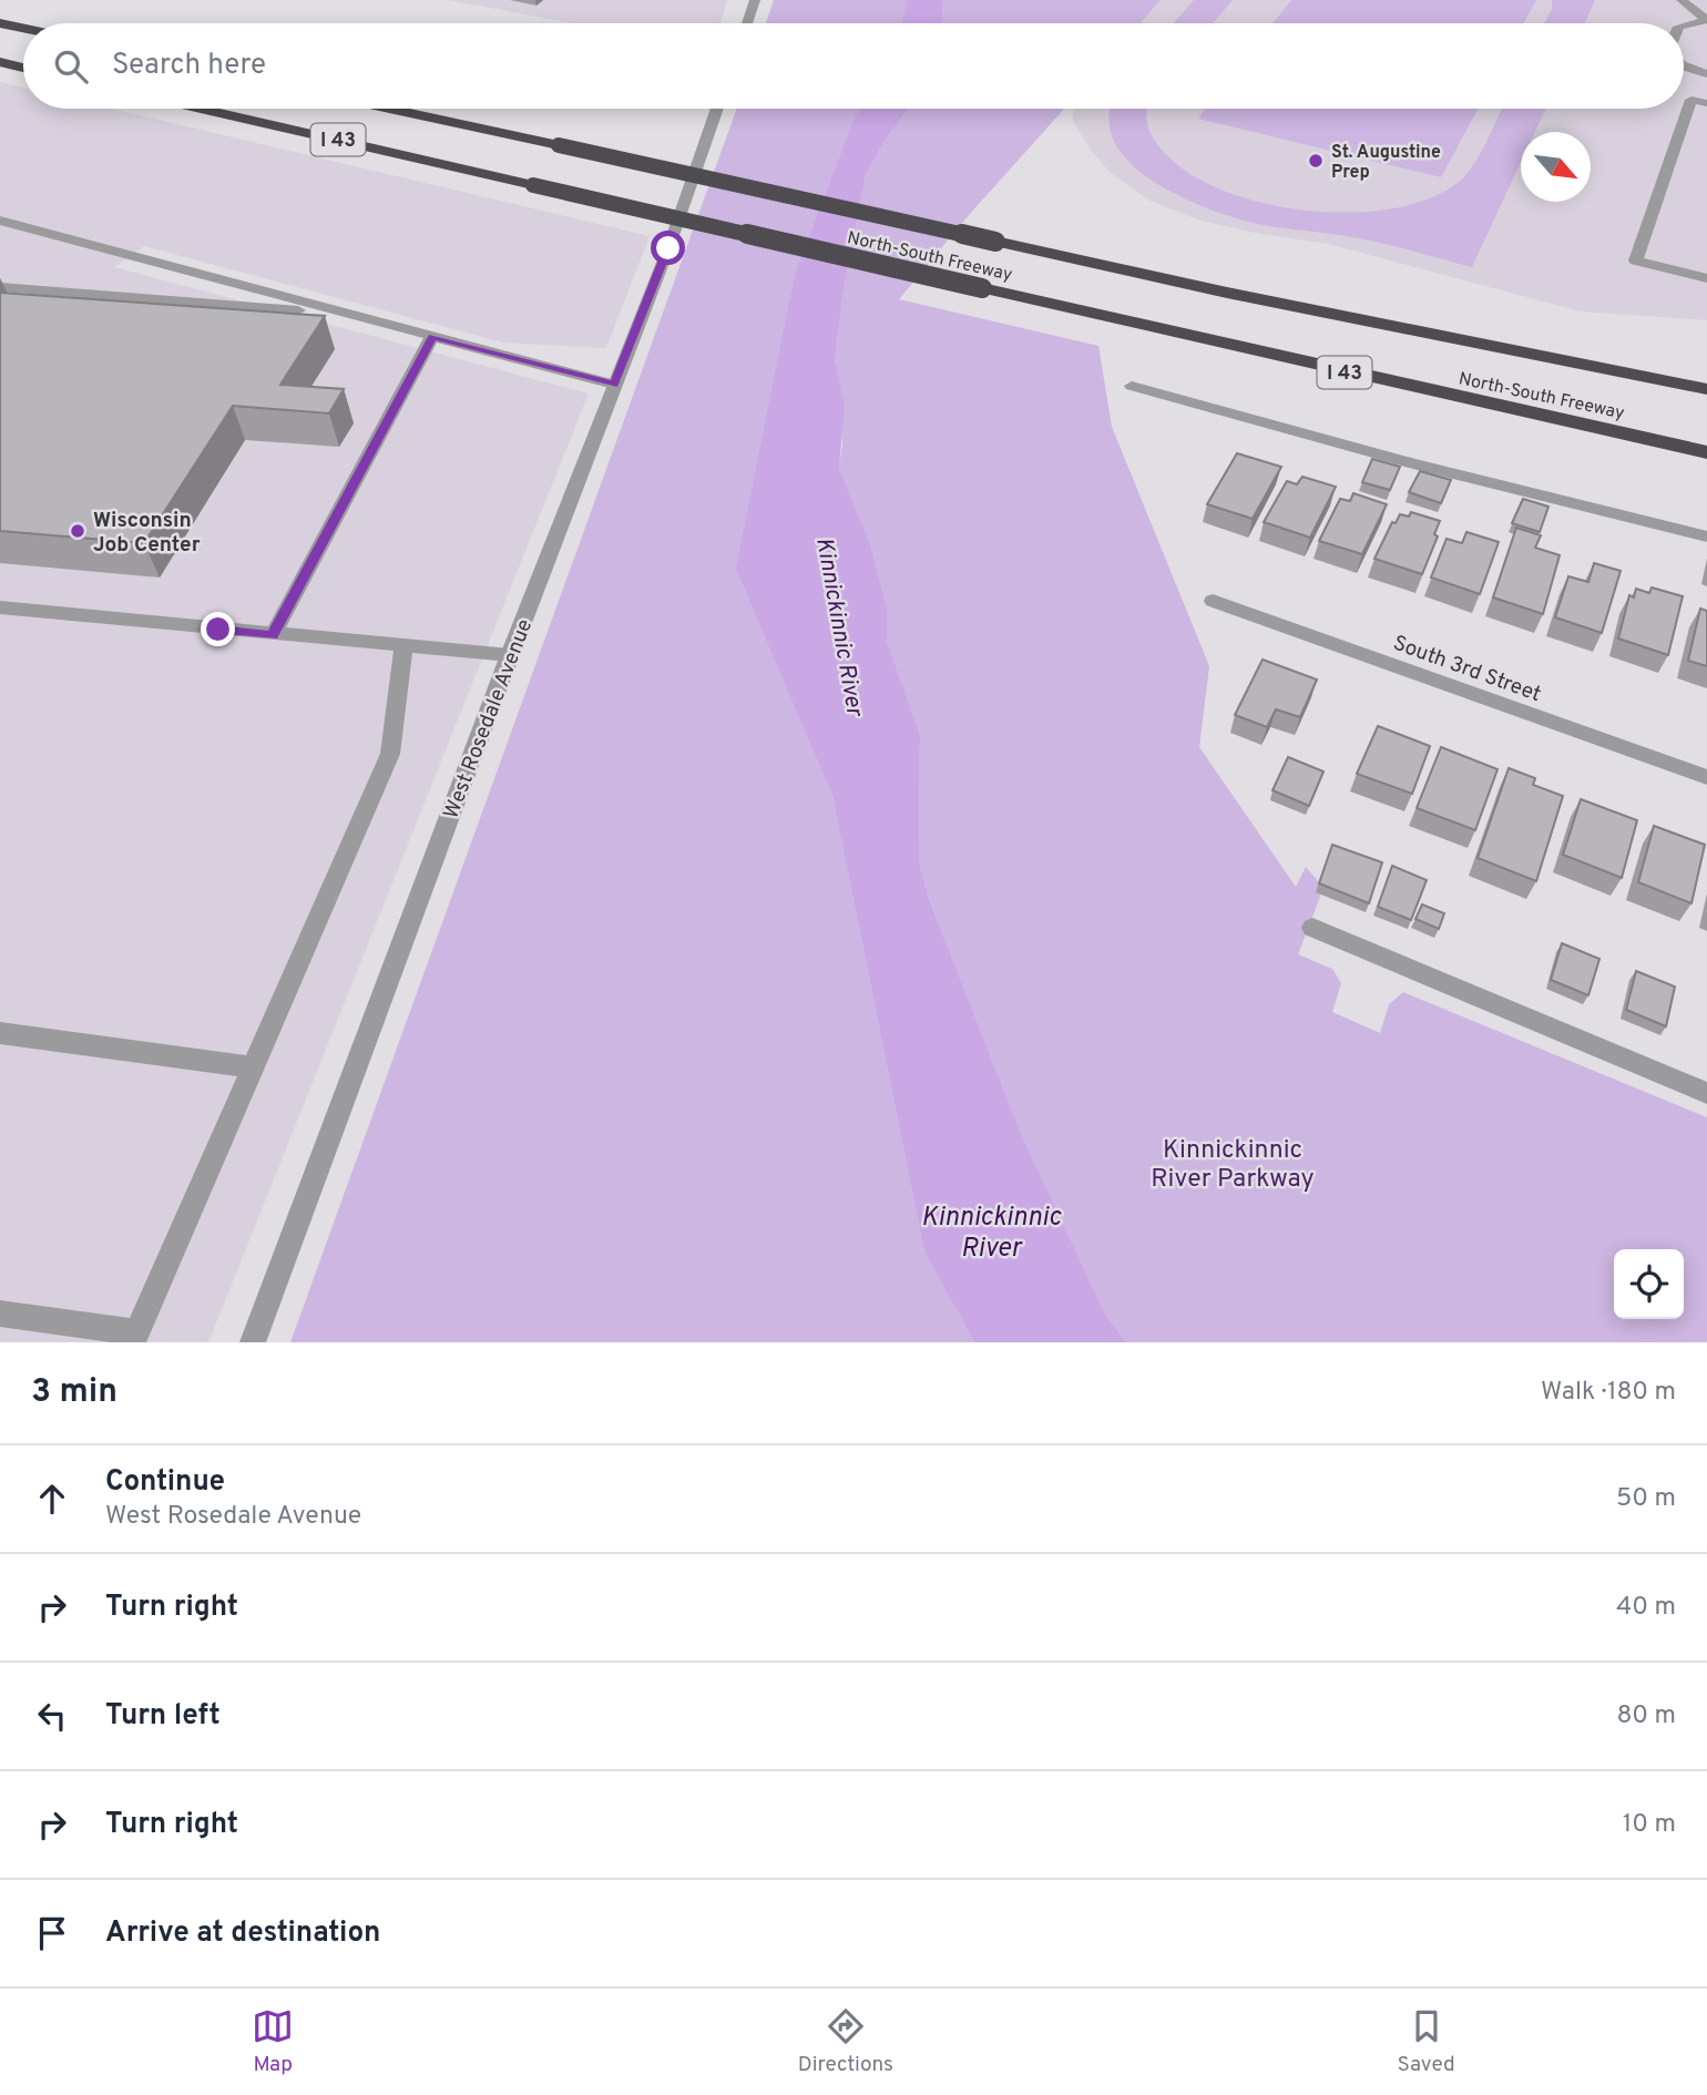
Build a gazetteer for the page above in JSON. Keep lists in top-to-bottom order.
{
  "streets": {
    "highway": ["I 43", "North-South Freeway"],
    "street": ["South 3rd Street", "West Rosedale Avenue"]
  },
  "water": ["Kinnickinnic River"],
  "parks": ["Kinnickinnic River Parkway"],
  "places": ["St. Augustine Prep", "Wisconsin Job Center"],
  "north": "bottom right",
  "page": {
    "search": "Search here",
    "heading": ["3 min", "Walk · 180 m"],
    "list": [
      ["Continue", "West Rosedale Avenue", "50 m"],
      ["Turn right", "40 m"],
      ["Turn left", "80 m"],
      ["Turn right", "10 m"],
      "Arrive at destination"
    ],
    "nav": ["Map", "Directions", "Saved"]
  }
}
